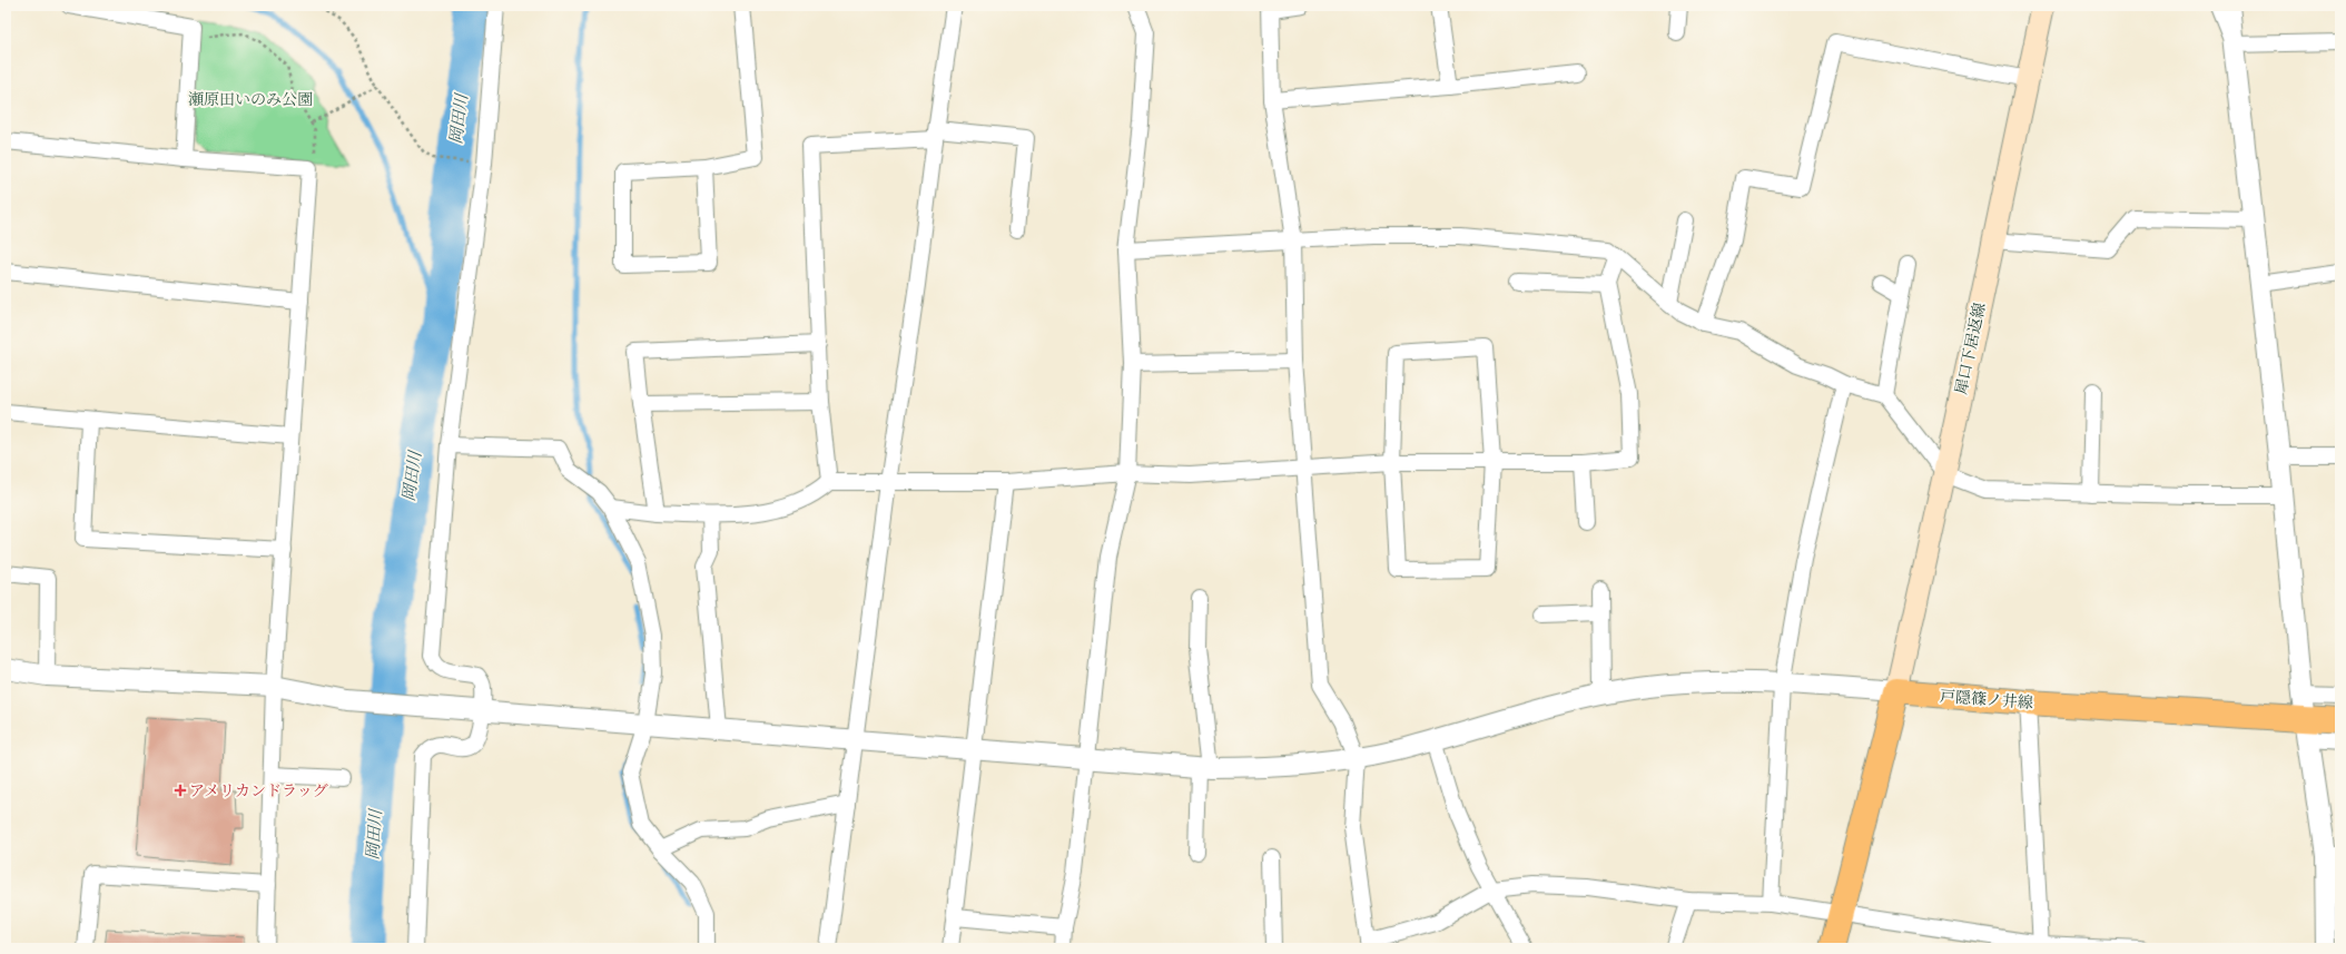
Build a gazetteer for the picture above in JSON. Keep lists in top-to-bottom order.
{
  "streets": {
    "main road": ["犀口下居返線", "戸隠篠ノ井線"]
  },
  "crossings": [
    ["犀口下居返線", "戸隠篠ノ井線"]
  ],
  "water": ["岡田川"],
  "parks": ["瀬原田いのみ公園"],
  "places": {
    "health": ["アメリカンドラッグ"]
  }
}
